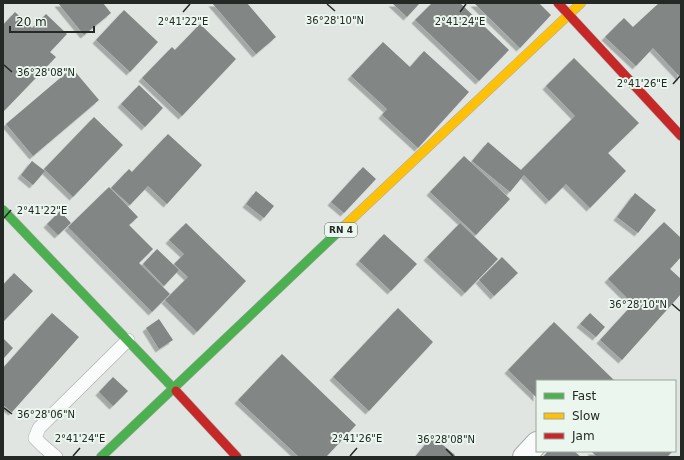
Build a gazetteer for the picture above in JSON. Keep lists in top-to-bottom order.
{
  "streets": {
    "main road": ["RN 4"]
  },
  "legend": ["Fast", "Slow", "Jam"],
  "scale_bar": "20 m",
  "coordinates": [
    "36°28'10\"N",
    "2°41'22\"E",
    "2°41'24\"E",
    "36°28'08\"N",
    "2°41'26\"E",
    "36°28'06\"N"
  ]
}
